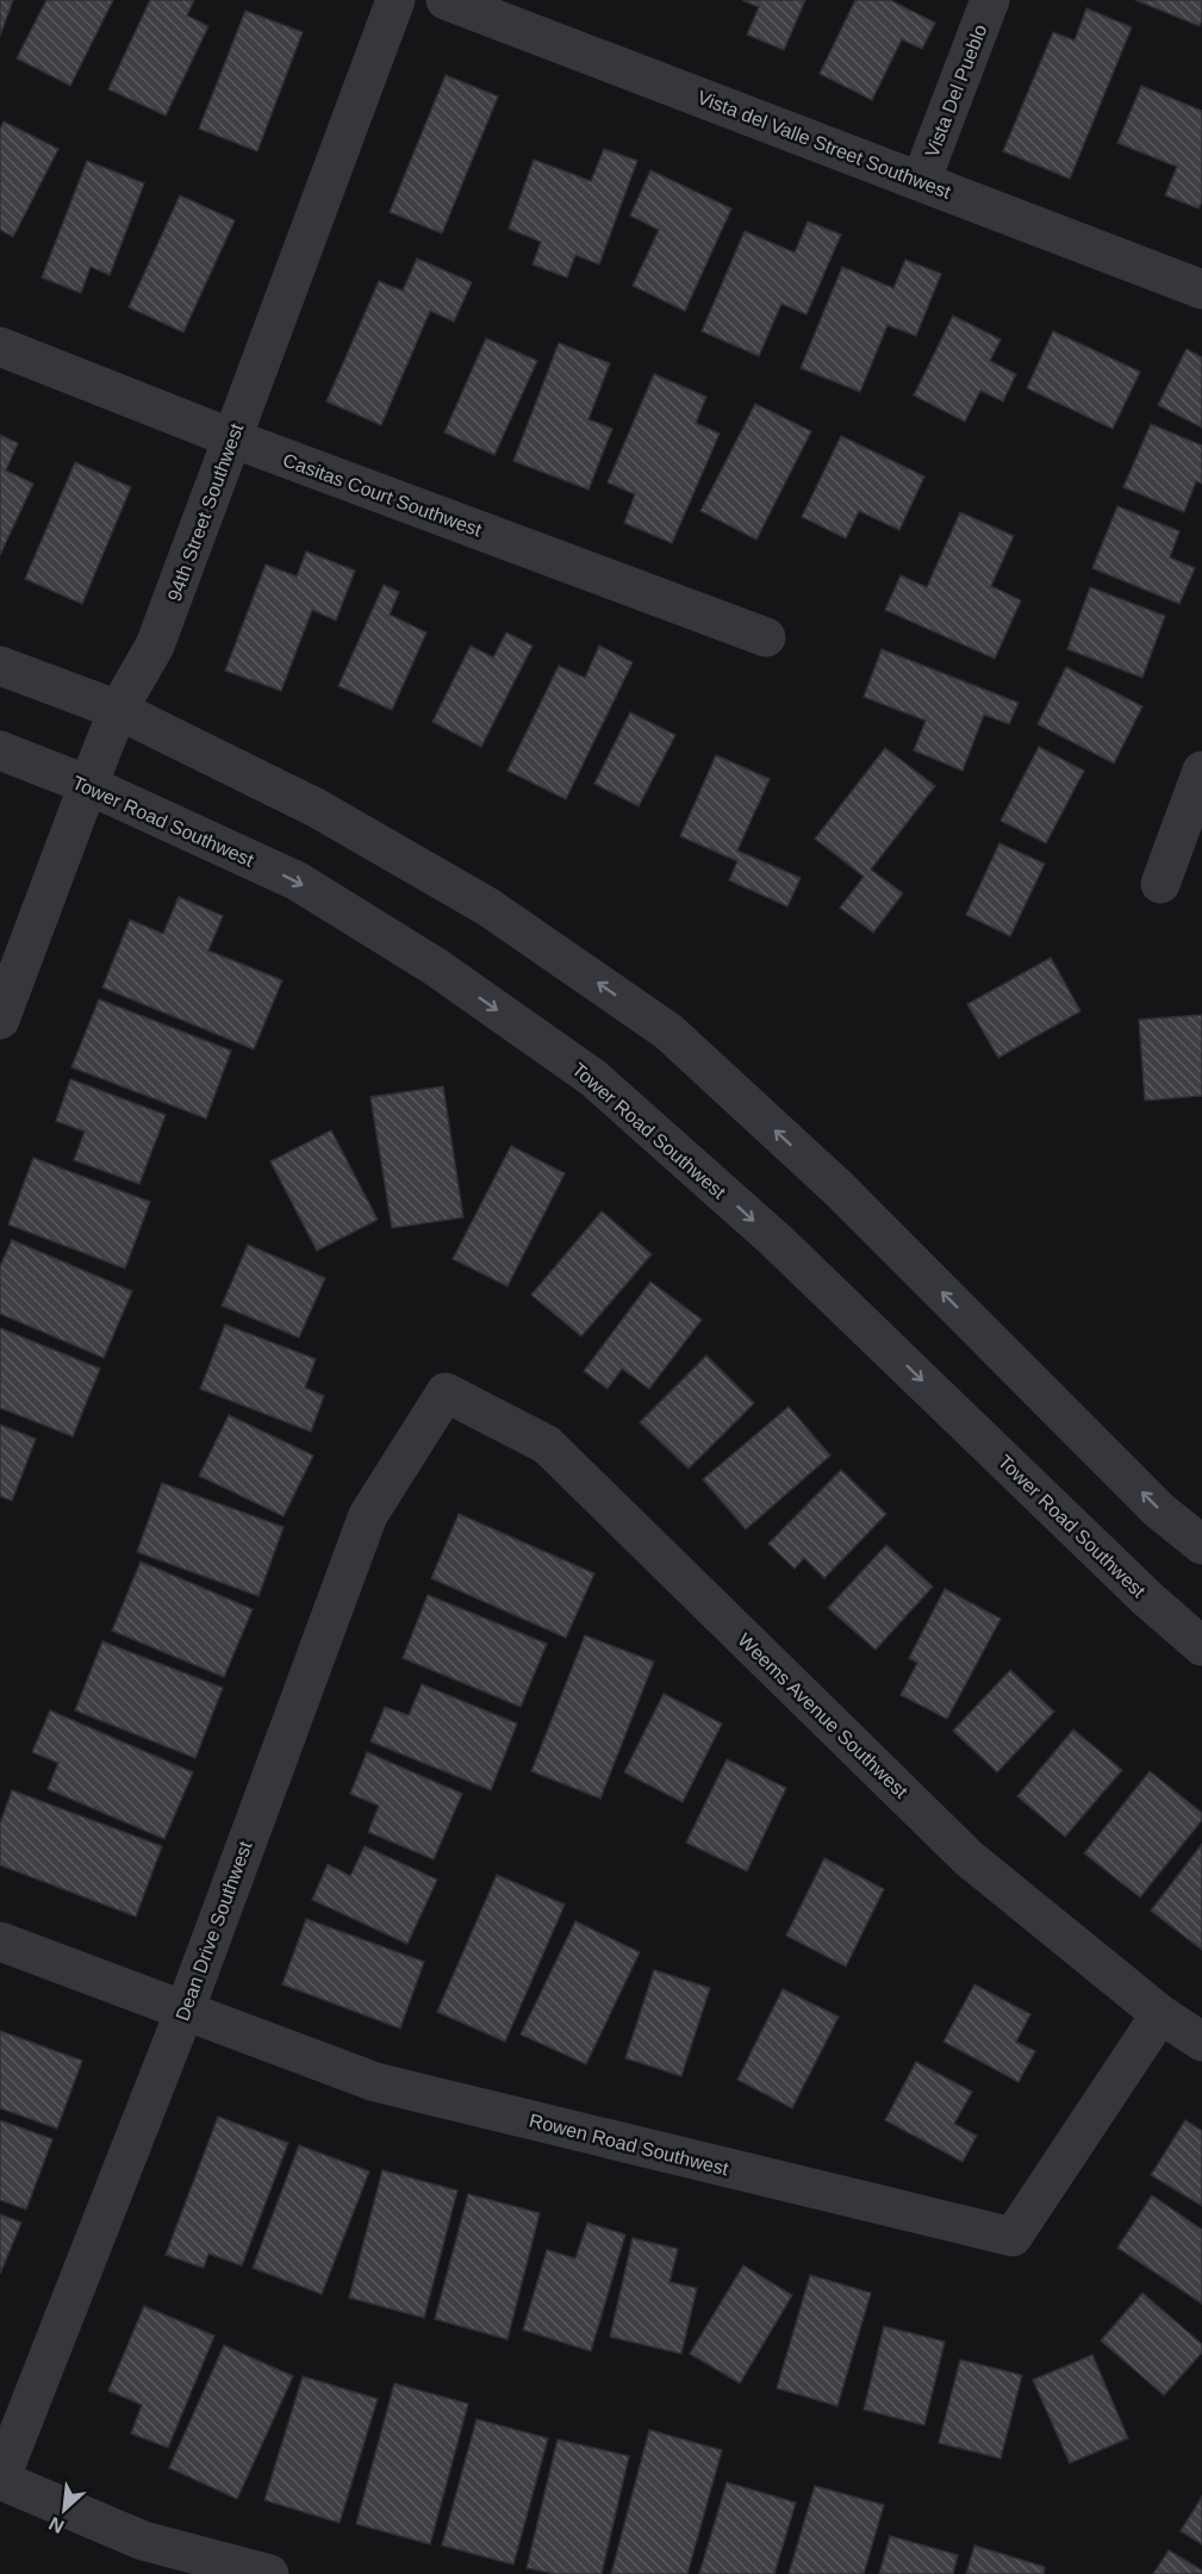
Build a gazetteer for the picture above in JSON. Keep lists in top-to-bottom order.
{
  "streets": {
    "street": [
      "Vista Del Pueblo",
      "Vista del Valle Street Southwest",
      "Casitas Court Southwest",
      "94th Street Southwest",
      "Tower Road Southwest",
      "Weems Avenue Southwest",
      "Dean Drive Southwest",
      "Rowen Road Southwest"
    ]
  },
  "crossings": [
    ["Vista Del Pueblo", "Vista del Valle Street Southwest"],
    ["Casitas Court Southwest", "94th Street Southwest"],
    ["94th Street Southwest", "Tower Road Southwest"],
    ["Weems Avenue Southwest", "Dean Drive Southwest"],
    ["Weems Avenue Southwest", "Rowen Road Southwest"],
    ["Dean Drive Southwest", "Rowen Road Southwest"]
  ],
  "north": "bottom left"
}
